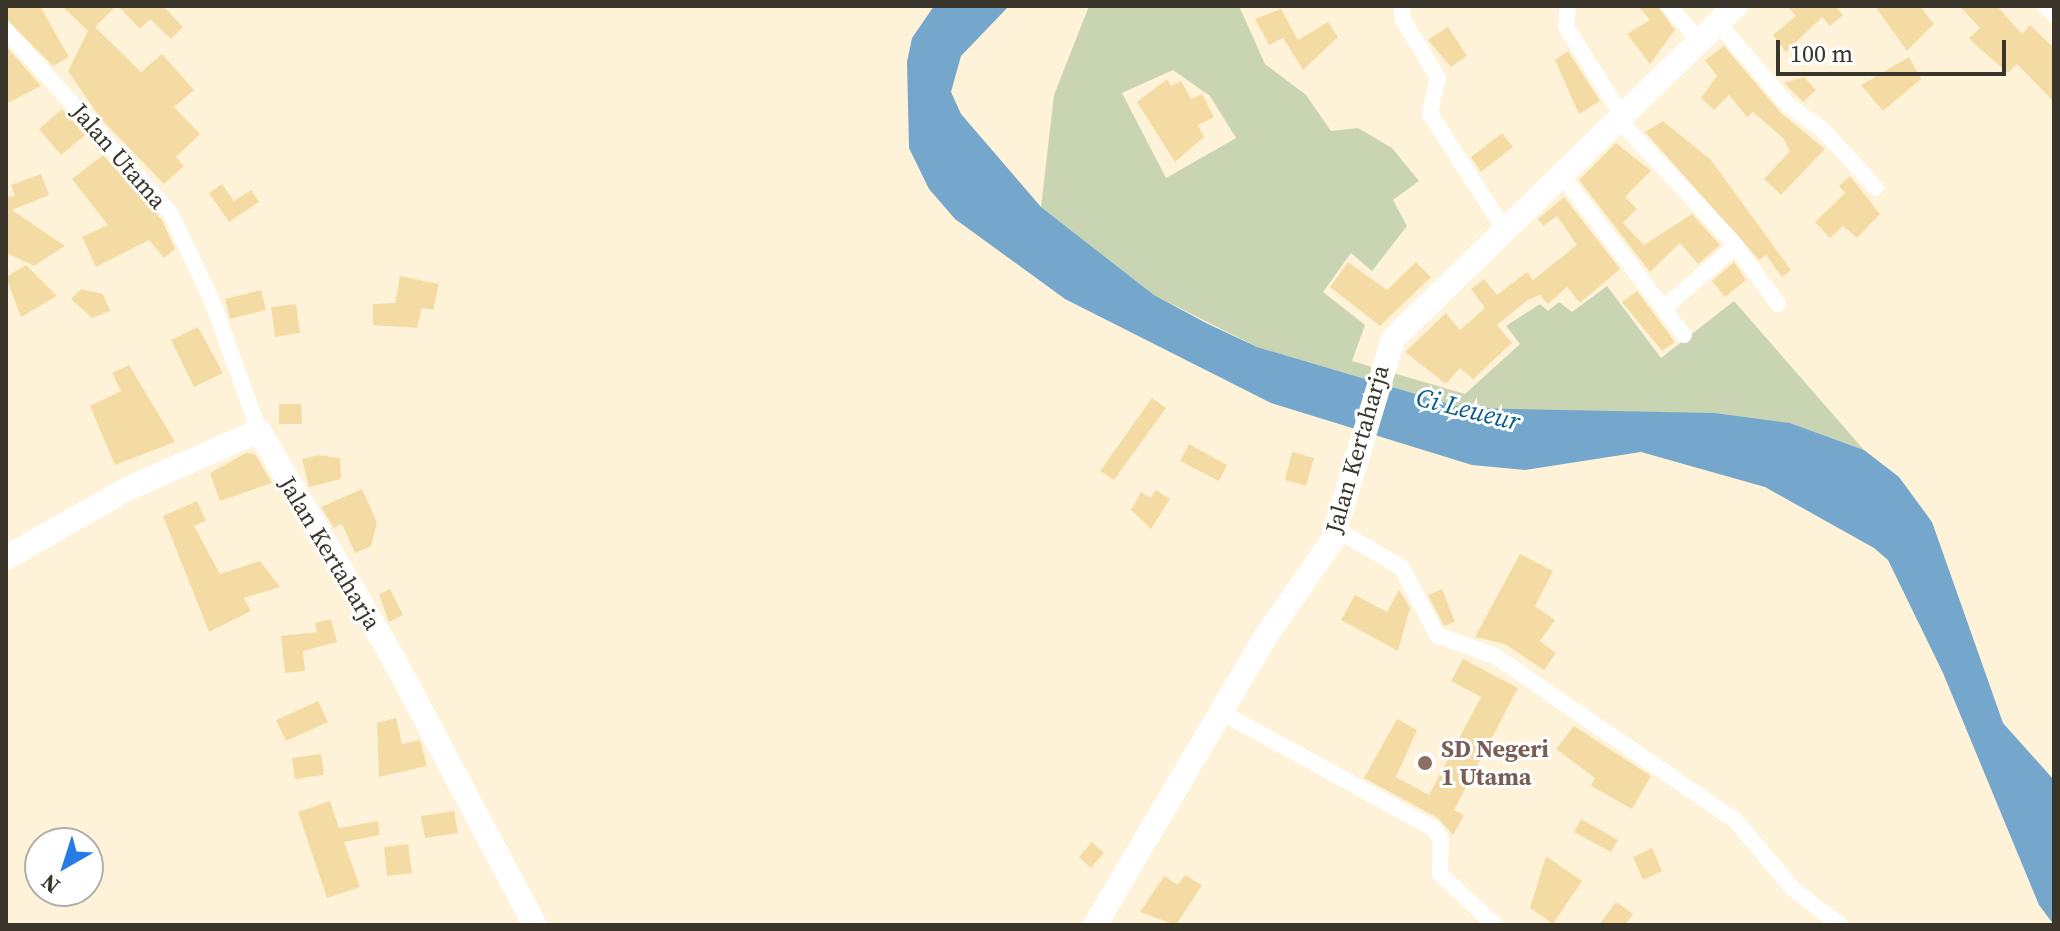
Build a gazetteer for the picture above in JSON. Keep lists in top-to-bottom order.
{
  "streets": {
    "street": ["Jalan Utama", "Jalan Kertaharja"]
  },
  "crossings": [
    ["Jalan Utama", "Jalan Kertaharja"]
  ],
  "water": ["Ci Leueur"],
  "places": ["SD Negeri 1 Utama"],
  "scale_bar": "100 m",
  "north": "bottom left"
}
